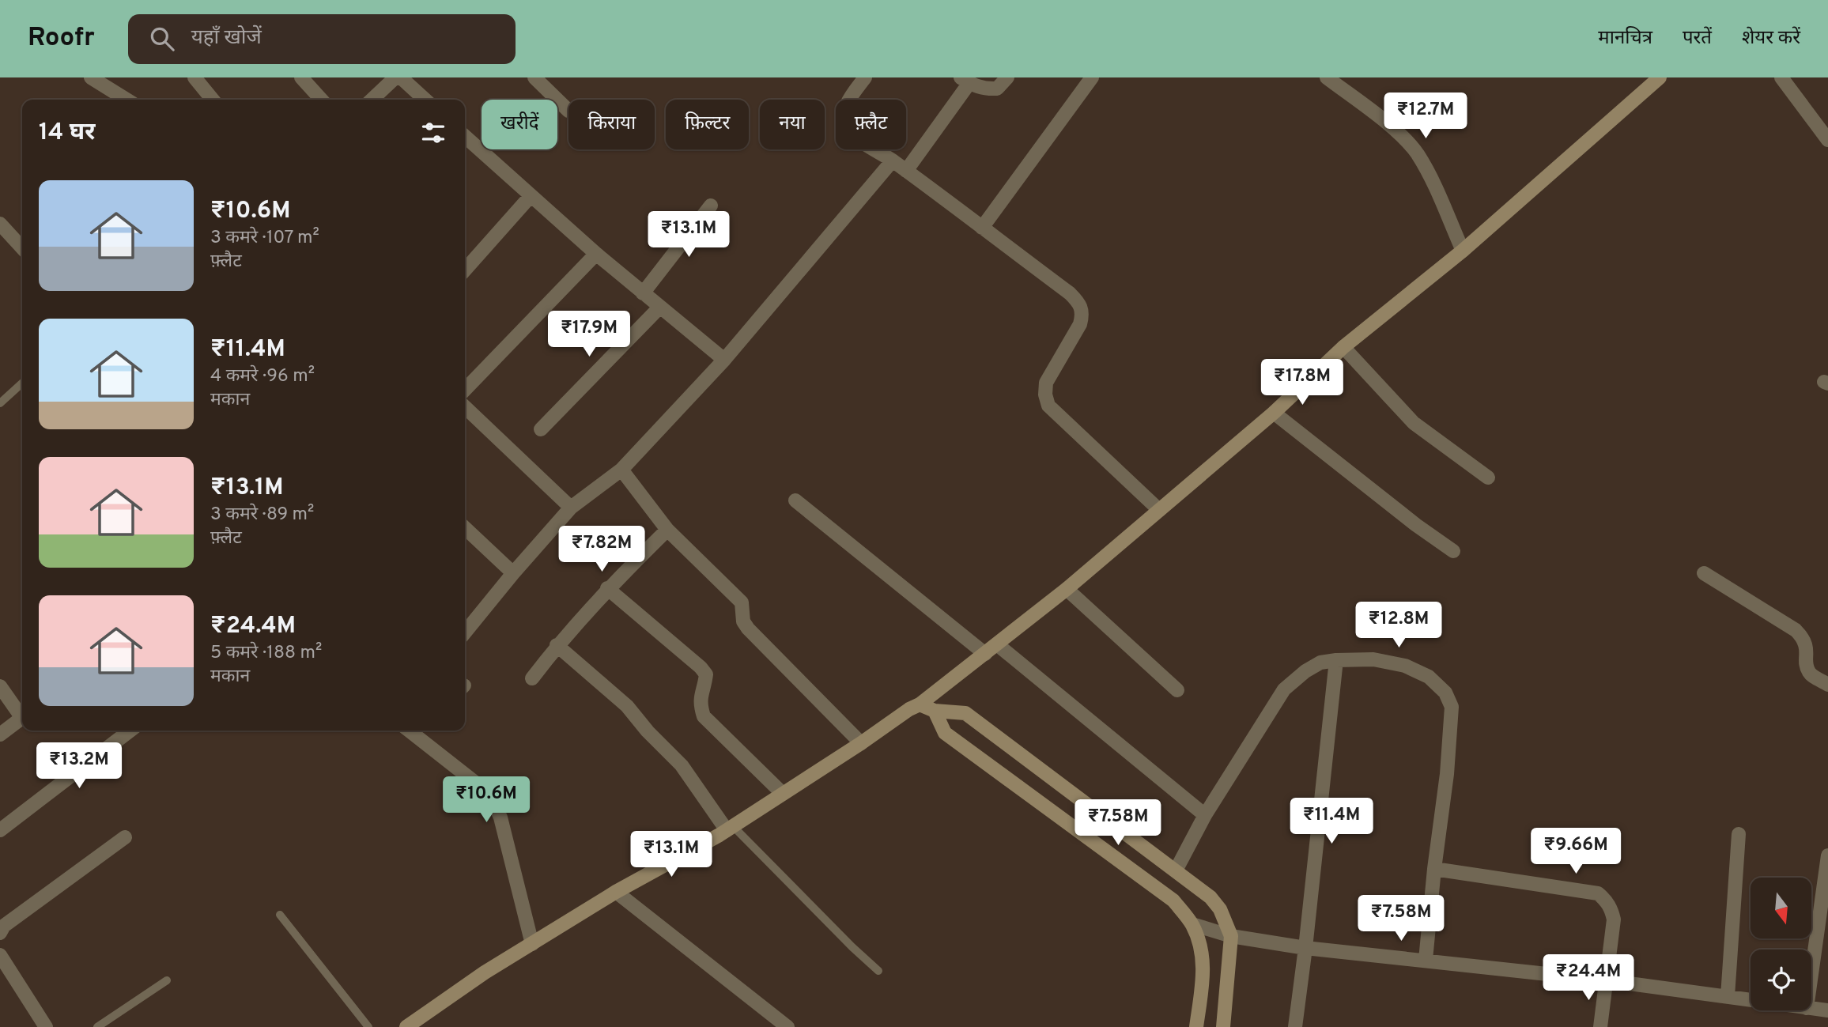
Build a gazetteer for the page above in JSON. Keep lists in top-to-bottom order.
{
  "north": "bottom",
  "page": {
    "header": "Roofr",
    "search": "यहाँ खोजें",
    "nav": ["मानचित्र", "परतें", "शेयर करें"],
    "price": [
      "₹12.7M",
      "₹13.1M",
      "₹17.9M",
      "₹17.8M",
      "₹7.82M",
      "₹12.8M",
      "₹13.2M",
      "₹10.6M",
      "₹11.4M",
      "₹7.58M",
      "₹9.66M",
      "₹13.1M",
      "₹7.58M",
      "₹24.4M"
    ],
    "chip": [
      "खरीदें",
      "किराया",
      "फ़िल्टर",
      "नया",
      "फ़्लैट"
    ],
    "heading": "14 घर",
    "list": [
      {
        "name": "₹10.6M",
        "note": "3 कमरे · 107 m² · फ़्लैट"
      },
      {
        "name": "₹11.4M",
        "note": "4 कमरे · 96 m² · मकान"
      },
      {
        "name": "₹13.1M",
        "note": "3 कमरे · 89 m² · फ़्लैट"
      },
      {
        "name": "₹24.4M",
        "note": "5 कमरे · 188 m² · मकान"
      }
    ]
  }
}
